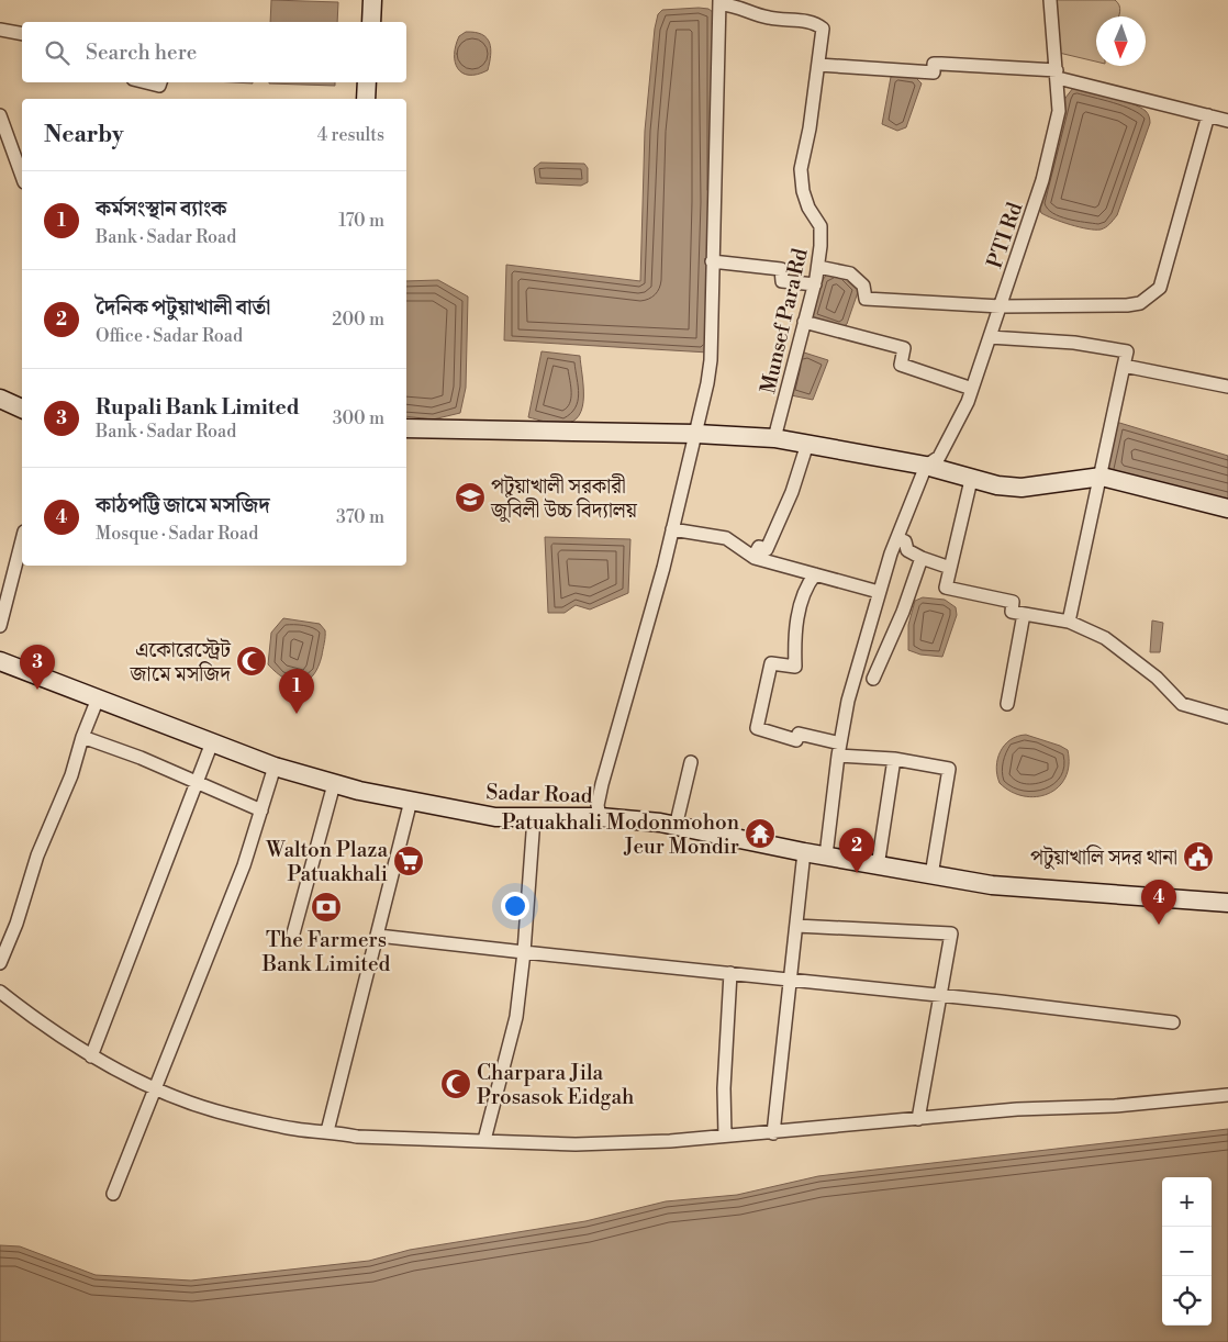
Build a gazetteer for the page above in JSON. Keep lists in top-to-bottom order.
{
  "streets": {
    "street": ["PTI Rd", "Munsef Para Rd", "Sadar Road"]
  },
  "places": {
    "school or university": ["পটুয়াখালী সরকারী জুবিলী উচ্চ বিদ্যালয়"],
    "mosque": ["একোরেস্ট্রেট জামে মসজিদ", "Charpara Jila Prosasok Eidgah"],
    "temple": ["Patuakhali Modonmohon Jeur Mondir"],
    "public building": ["পটুয়াখালি সদর থানা"],
    "supermarket": ["Walton Plaza Patuakhali"],
    "bank": ["The Farmers Bank Limited"]
  },
  "north": "bottom",
  "page": {
    "search": "Search here",
    "heading": ["Nearby", "4 results"],
    "list": [
      {
        "mark": "1",
        "name": "কর্মসংস্থান ব্যাংক",
        "note": "Bank · Sadar Road",
        "value": "170 m"
      },
      {
        "mark": "2",
        "name": "দৈনিক পটুয়াখালী বার্তা",
        "note": "Office · Sadar Road",
        "value": "200 m"
      },
      {
        "mark": "3",
        "name": "Rupali Bank Limited",
        "note": "Bank · Sadar Road",
        "value": "300 m"
      },
      {
        "mark": "4",
        "name": "কাঠপট্টি জামে মসজিদ",
        "note": "Mosque · Sadar Road",
        "value": "370 m"
      }
    ],
    "pins": [
      "3",
      "1",
      "2",
      "4"
    ],
    "map_buttons": ["+", "−"]
  }
}
